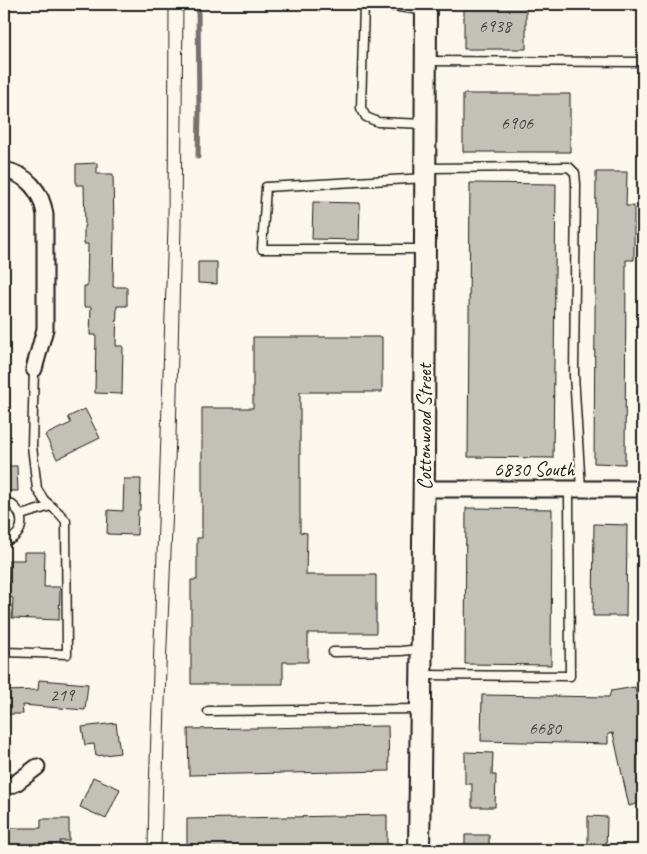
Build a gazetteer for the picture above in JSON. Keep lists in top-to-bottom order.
{
  "streets": {
    "street": ["Cottonwood Street", "6830 South"]
  },
  "crossings": [
    ["Cottonwood Street", "6830 South"]
  ],
  "house_numbers": [
    "6938",
    "6906",
    "219",
    "6680"
  ]
}
